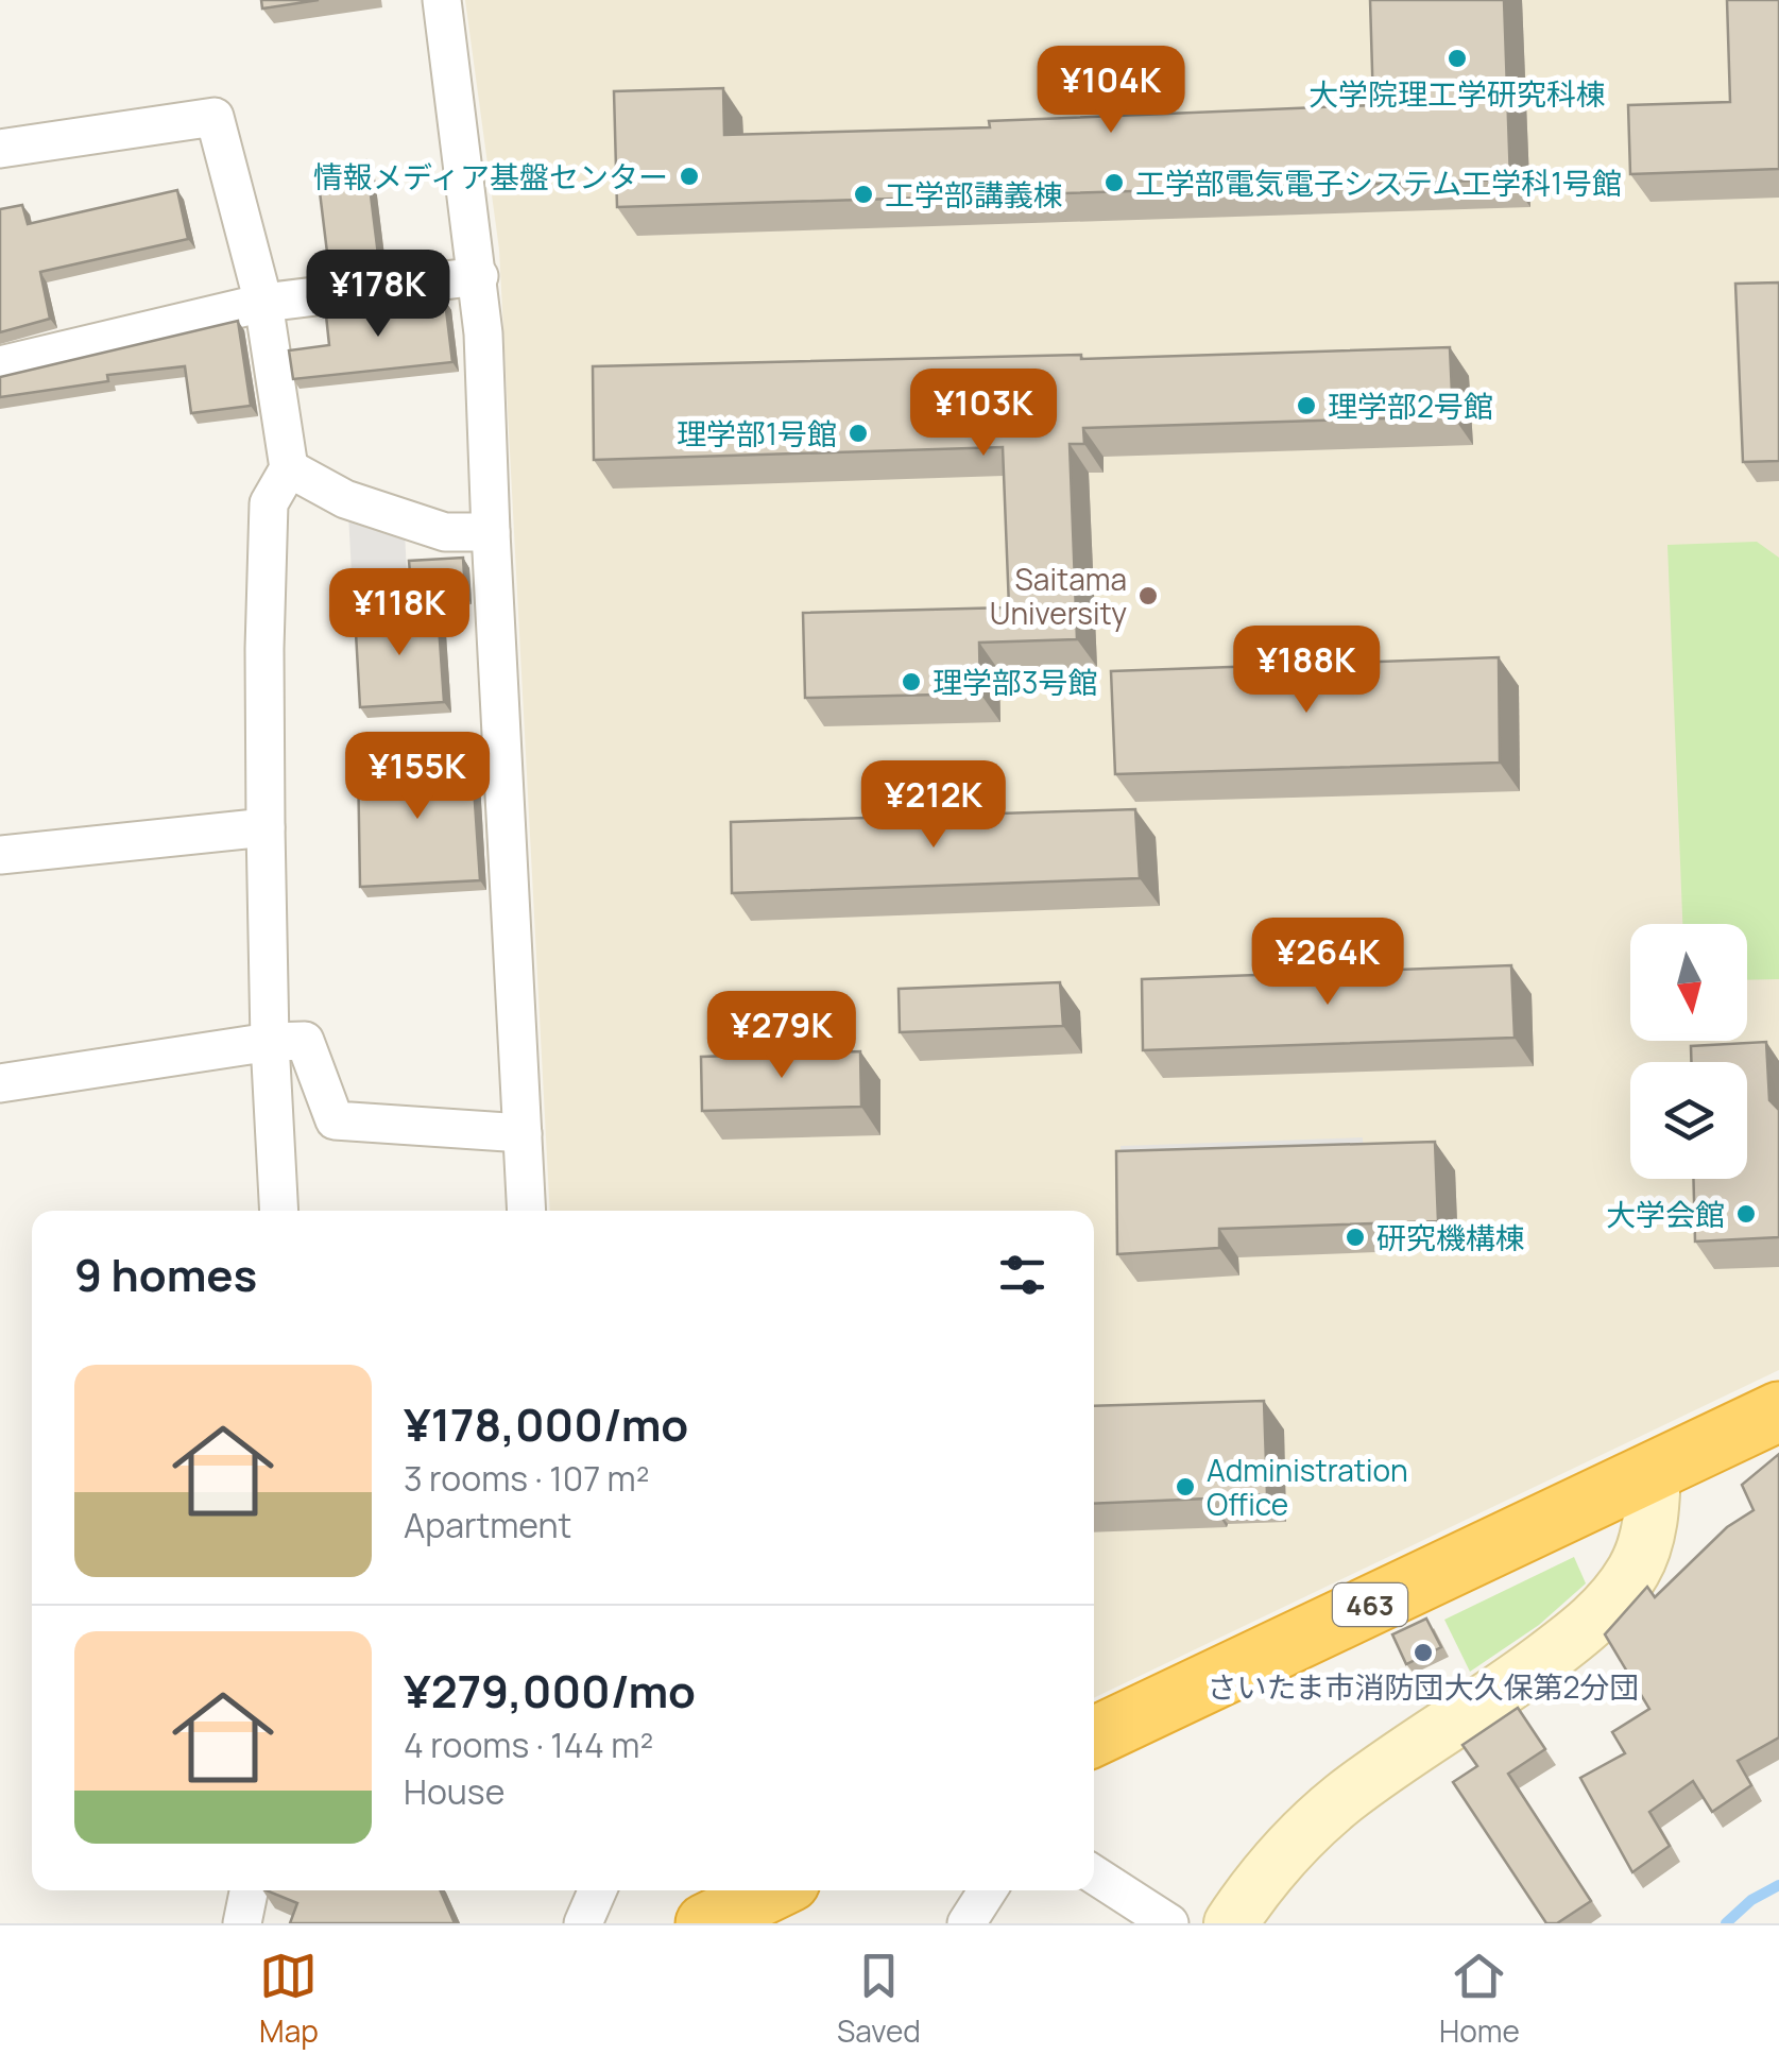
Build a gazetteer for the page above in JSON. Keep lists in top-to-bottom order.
{
  "streets": {
    "highway": ["463"]
  },
  "places": [
    "大学院理工学研究科棟",
    "情報メディア基盤センター",
    "工学部電気電子システム工学科1号館",
    "工学部講義棟",
    "理学部2号館",
    "理学部1号館",
    "Saitama University",
    "理学部3号館",
    "大学会館",
    "研究機構棟",
    "Administration Office",
    "さいたま市消防団大久保第2分団"
  ],
  "north": "bottom",
  "page": {
    "price": [
      "¥104K",
      "¥178K",
      "¥103K",
      "¥118K",
      "¥188K",
      "¥155K",
      "¥212K",
      "¥264K",
      "¥279K"
    ],
    "heading": "9 homes",
    "list": [
      {
        "name": "¥178,000/mo",
        "note": "3 rooms · 107 m² · Apartment"
      },
      {
        "name": "¥279,000/mo",
        "note": "4 rooms · 144 m² · House"
      }
    ],
    "tabs": ["Map", "Saved", "Home"]
  }
}
